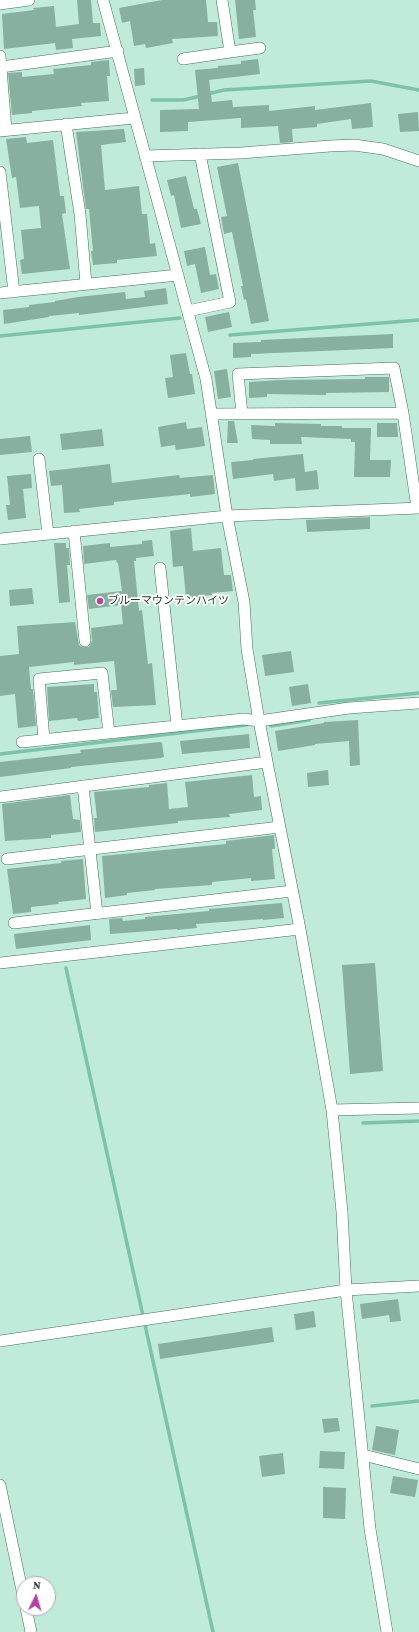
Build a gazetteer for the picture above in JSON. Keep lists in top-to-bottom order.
{
  "places": ["ブルーマウンテンハイツ"],
  "north": "top"
}
